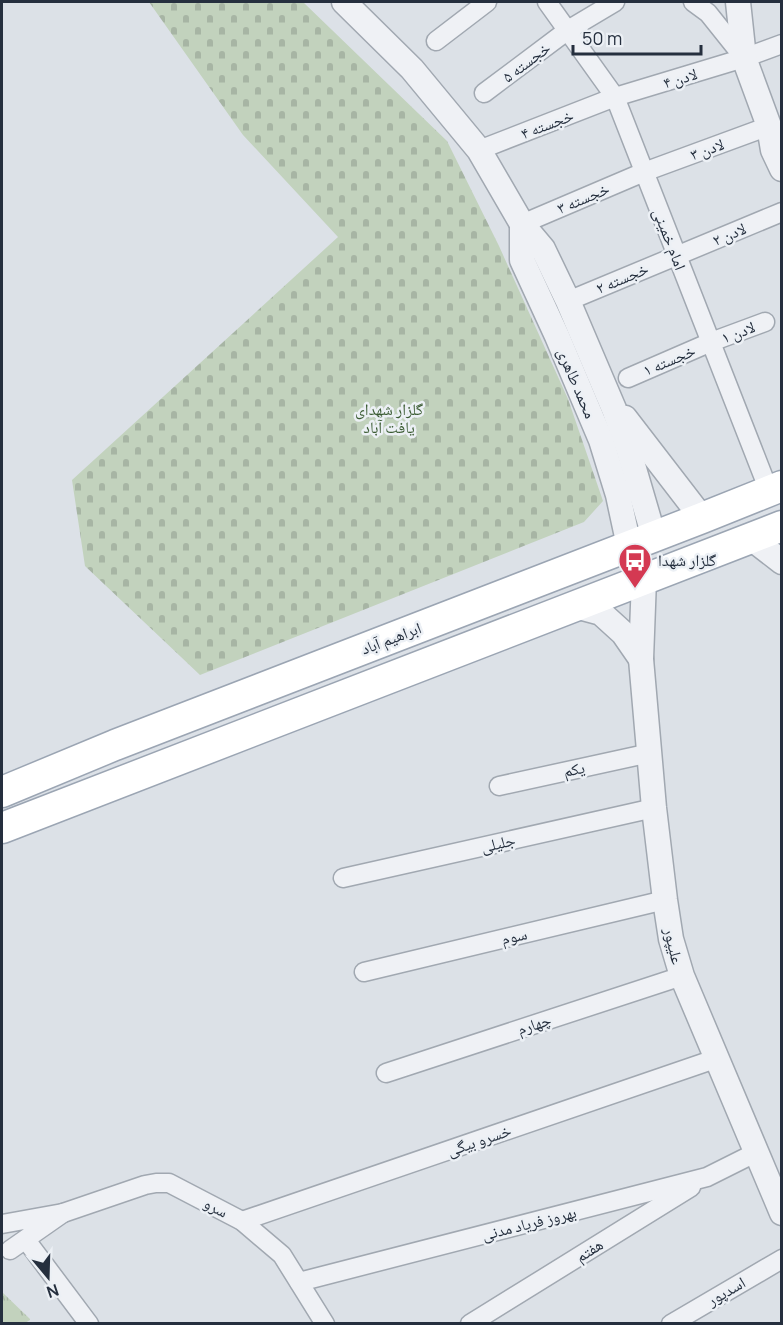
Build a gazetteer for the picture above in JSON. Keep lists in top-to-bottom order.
{
  "streets": {
    "main road": ["ابراهیم آباد"],
    "street": [
      "خجسته ۵",
      "لادن ۴",
      "خجسته ۴",
      "لادن ۳",
      "خجسته ۳",
      "لادن ۲",
      "امام خمینی",
      "خجسته ۲",
      "لادن ۱",
      "خجسته ۱",
      "محمد طاهری",
      "یکم",
      "جلیلی",
      "سوم",
      "علیپور",
      "چهارم",
      "خسرو بیگی",
      "سرو",
      "بهروز فریاد مدنی",
      "هفتم",
      "اسدپور"
    ]
  },
  "crossings": [
    ["خجسته ۵", "امام خمینی"],
    ["لادن ۴", "خجسته ۴"],
    ["لادن ۴", "امام خمینی"],
    ["خجسته ۴", "امام خمینی"],
    ["خجسته ۴", "محمد طاهری"],
    ["لادن ۳", "خجسته ۳"],
    ["لادن ۳", "امام خمینی"],
    ["خجسته ۳", "امام خمینی"],
    ["خجسته ۳", "محمد طاهری"],
    ["لادن ۲", "امام خمینی"],
    ["لادن ۲", "خجسته ۲"],
    ["امام خمینی", "خجسته ۲"],
    ["امام خمینی", "لادن ۱"],
    ["امام خمینی", "خجسته ۱"],
    ["امام خمینی", "ابراهیم آباد"],
    ["خجسته ۲", "محمد طاهری"],
    ["لادن ۱", "خجسته ۱"],
    ["محمد طاهری", "ابراهیم آباد"],
    ["یکم", "علیپور"],
    ["جلیلی", "علیپور"],
    ["سوم", "علیپور"],
    ["علیپور", "چهارم"],
    ["علیپور", "خسرو بیگی"],
    ["علیپور", "بهروز فریاد مدنی"],
    ["خسرو بیگی", "سرو"],
    ["سرو", "بهروز فریاد مدنی"],
    ["بهروز فریاد مدنی", "هفتم"]
  ],
  "parks": ["گلزار شهدای یافت آباد"],
  "places": {
    "bus stop": ["گلزار شهدا"]
  },
  "scale_bar": "50 m",
  "north": "bottom"
}
